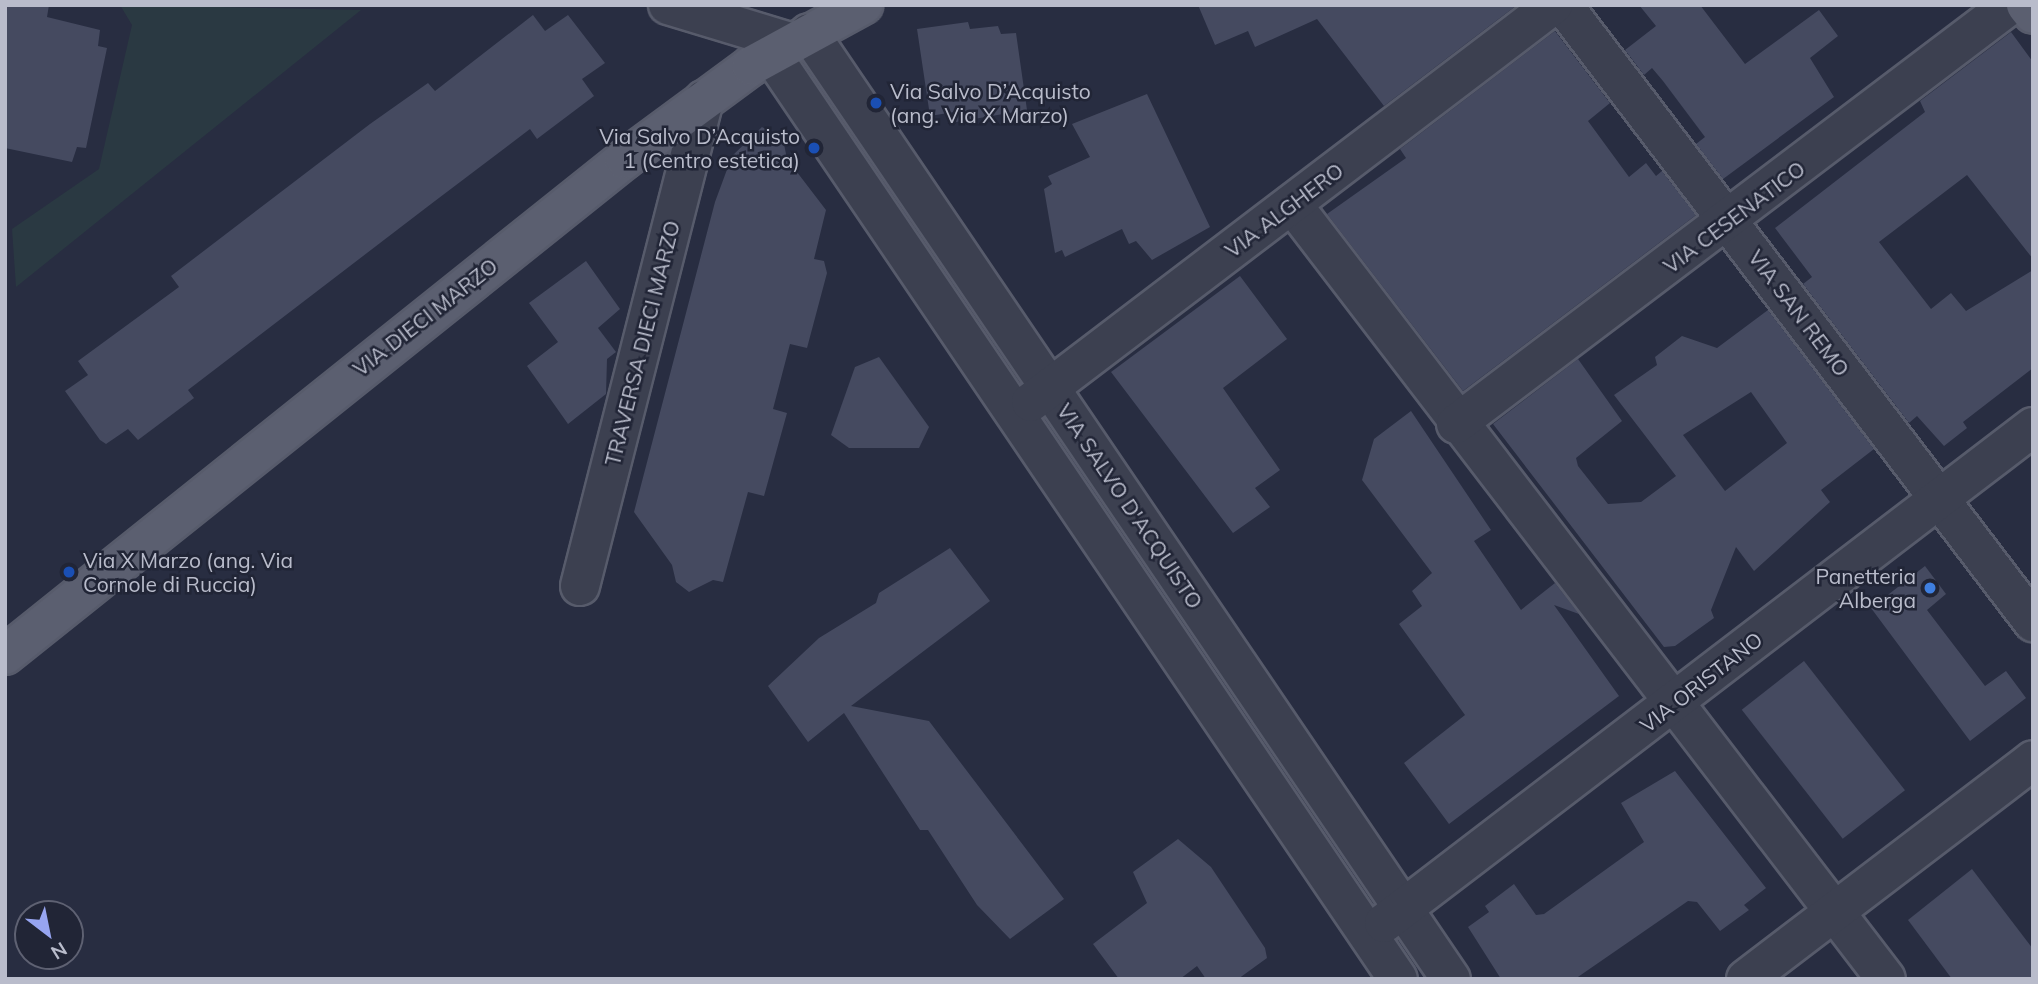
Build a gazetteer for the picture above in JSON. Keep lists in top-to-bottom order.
{
  "streets": {
    "main road": ["VIA DIECI MARZO"],
    "street": [
      "VIA ALGHERO",
      "VIA CESENATICO",
      "VIA SAN REMO",
      "TRAVERSA DIECI MARZO",
      "VIA SALVO D'ACQUISTO",
      "VIA ORISTANO"
    ]
  },
  "crossings": [
    ["VIA ALGHERO", "VIA SALVO D'ACQUISTO"],
    ["VIA CESENATICO", "VIA SAN REMO"],
    ["VIA SAN REMO", "VIA ORISTANO"],
    ["VIA DIECI MARZO", "TRAVERSA DIECI MARZO"],
    ["VIA DIECI MARZO", "VIA SALVO D'ACQUISTO"],
    ["VIA SALVO D'ACQUISTO", "VIA ORISTANO"]
  ],
  "places": [
    "Via Salvo D’Acquisto (ang. Via X Marzo)",
    "Via Salvo D’Acquisto 1 (Centro estetica)",
    "Via X Marzo (ang. Via Cornole di Ruccia)",
    "Panetteria Alberga"
  ],
  "north": "bottom right"
}
